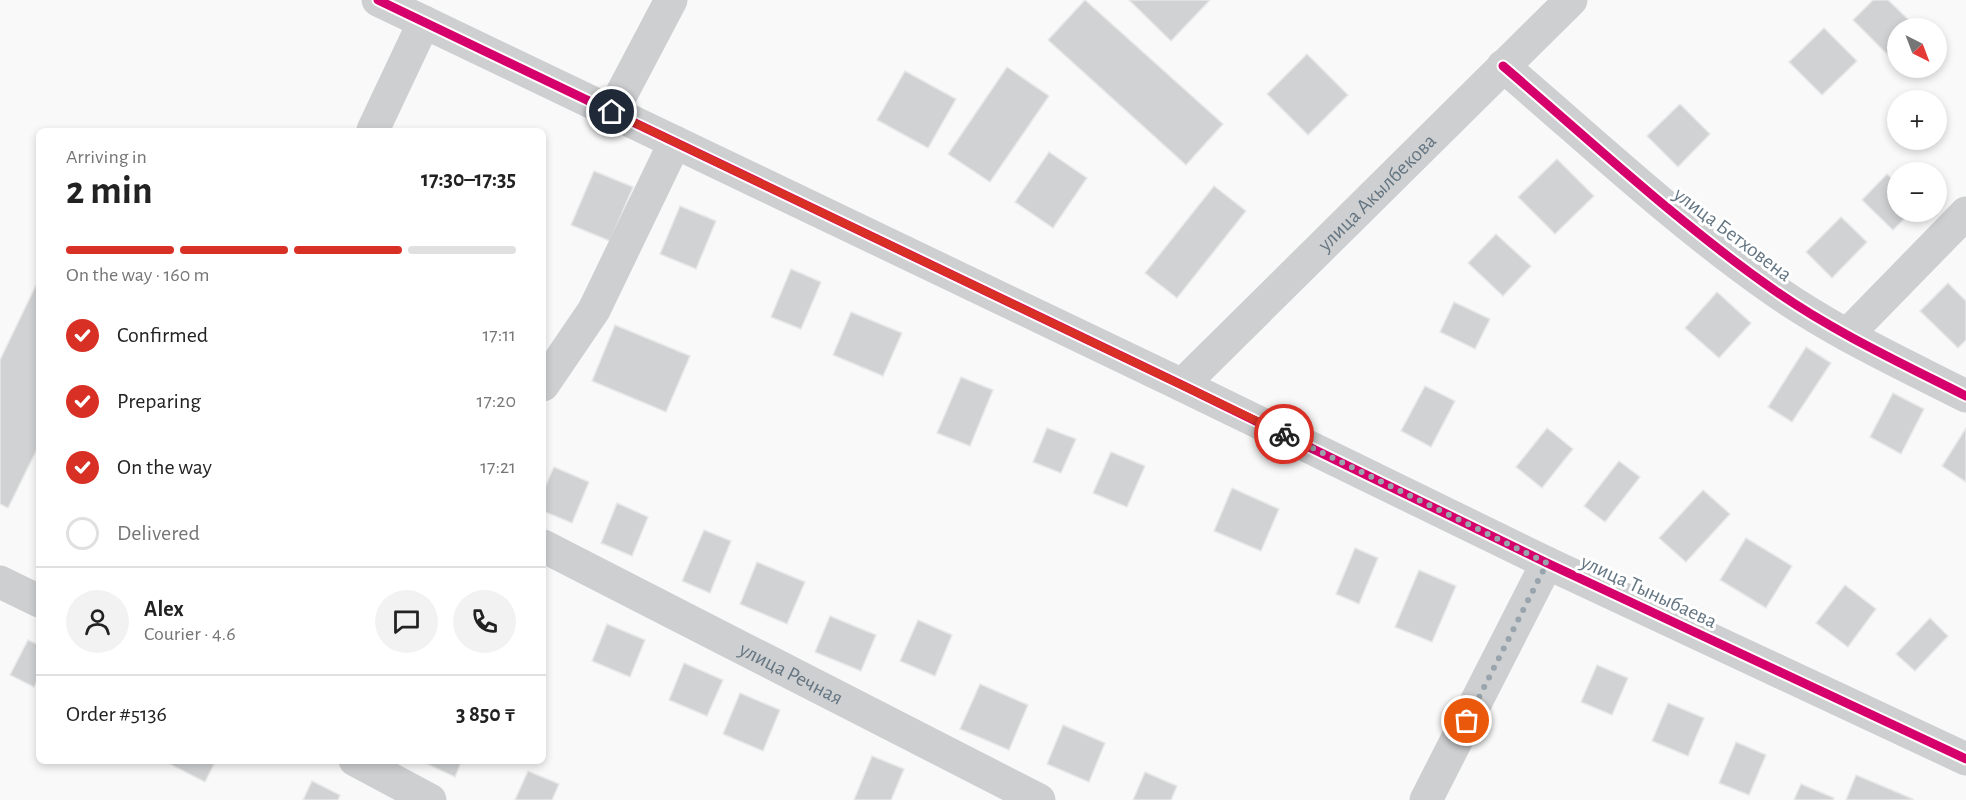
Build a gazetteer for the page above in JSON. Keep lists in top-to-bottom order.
{
  "streets": {
    "street": [
      "улица Акылбекова",
      "улица Бетховена",
      "улица Тыныбаева",
      "улица Речная"
    ]
  },
  "crossings": [
    ["улица Акылбекова", "улица Бетховена"],
    ["улица Акылбекова", "улица Тыныбаева"]
  ],
  "north": "bottom right",
  "page": {
    "map_buttons": ["+", "−"],
    "heading": ["2 min", "Arriving in", "17:30–17:35"],
    "panel": [
      "Alex",
      "Courier · 4.6",
      "Order #5136",
      "3 850 ₸"
    ],
    "bar": "On the way · 160 m",
    "list": [
      ["Confirmed", "17:11"],
      ["Preparing", "17:20"],
      ["On the way", "17:21"],
      "Delivered"
    ]
  }
}
